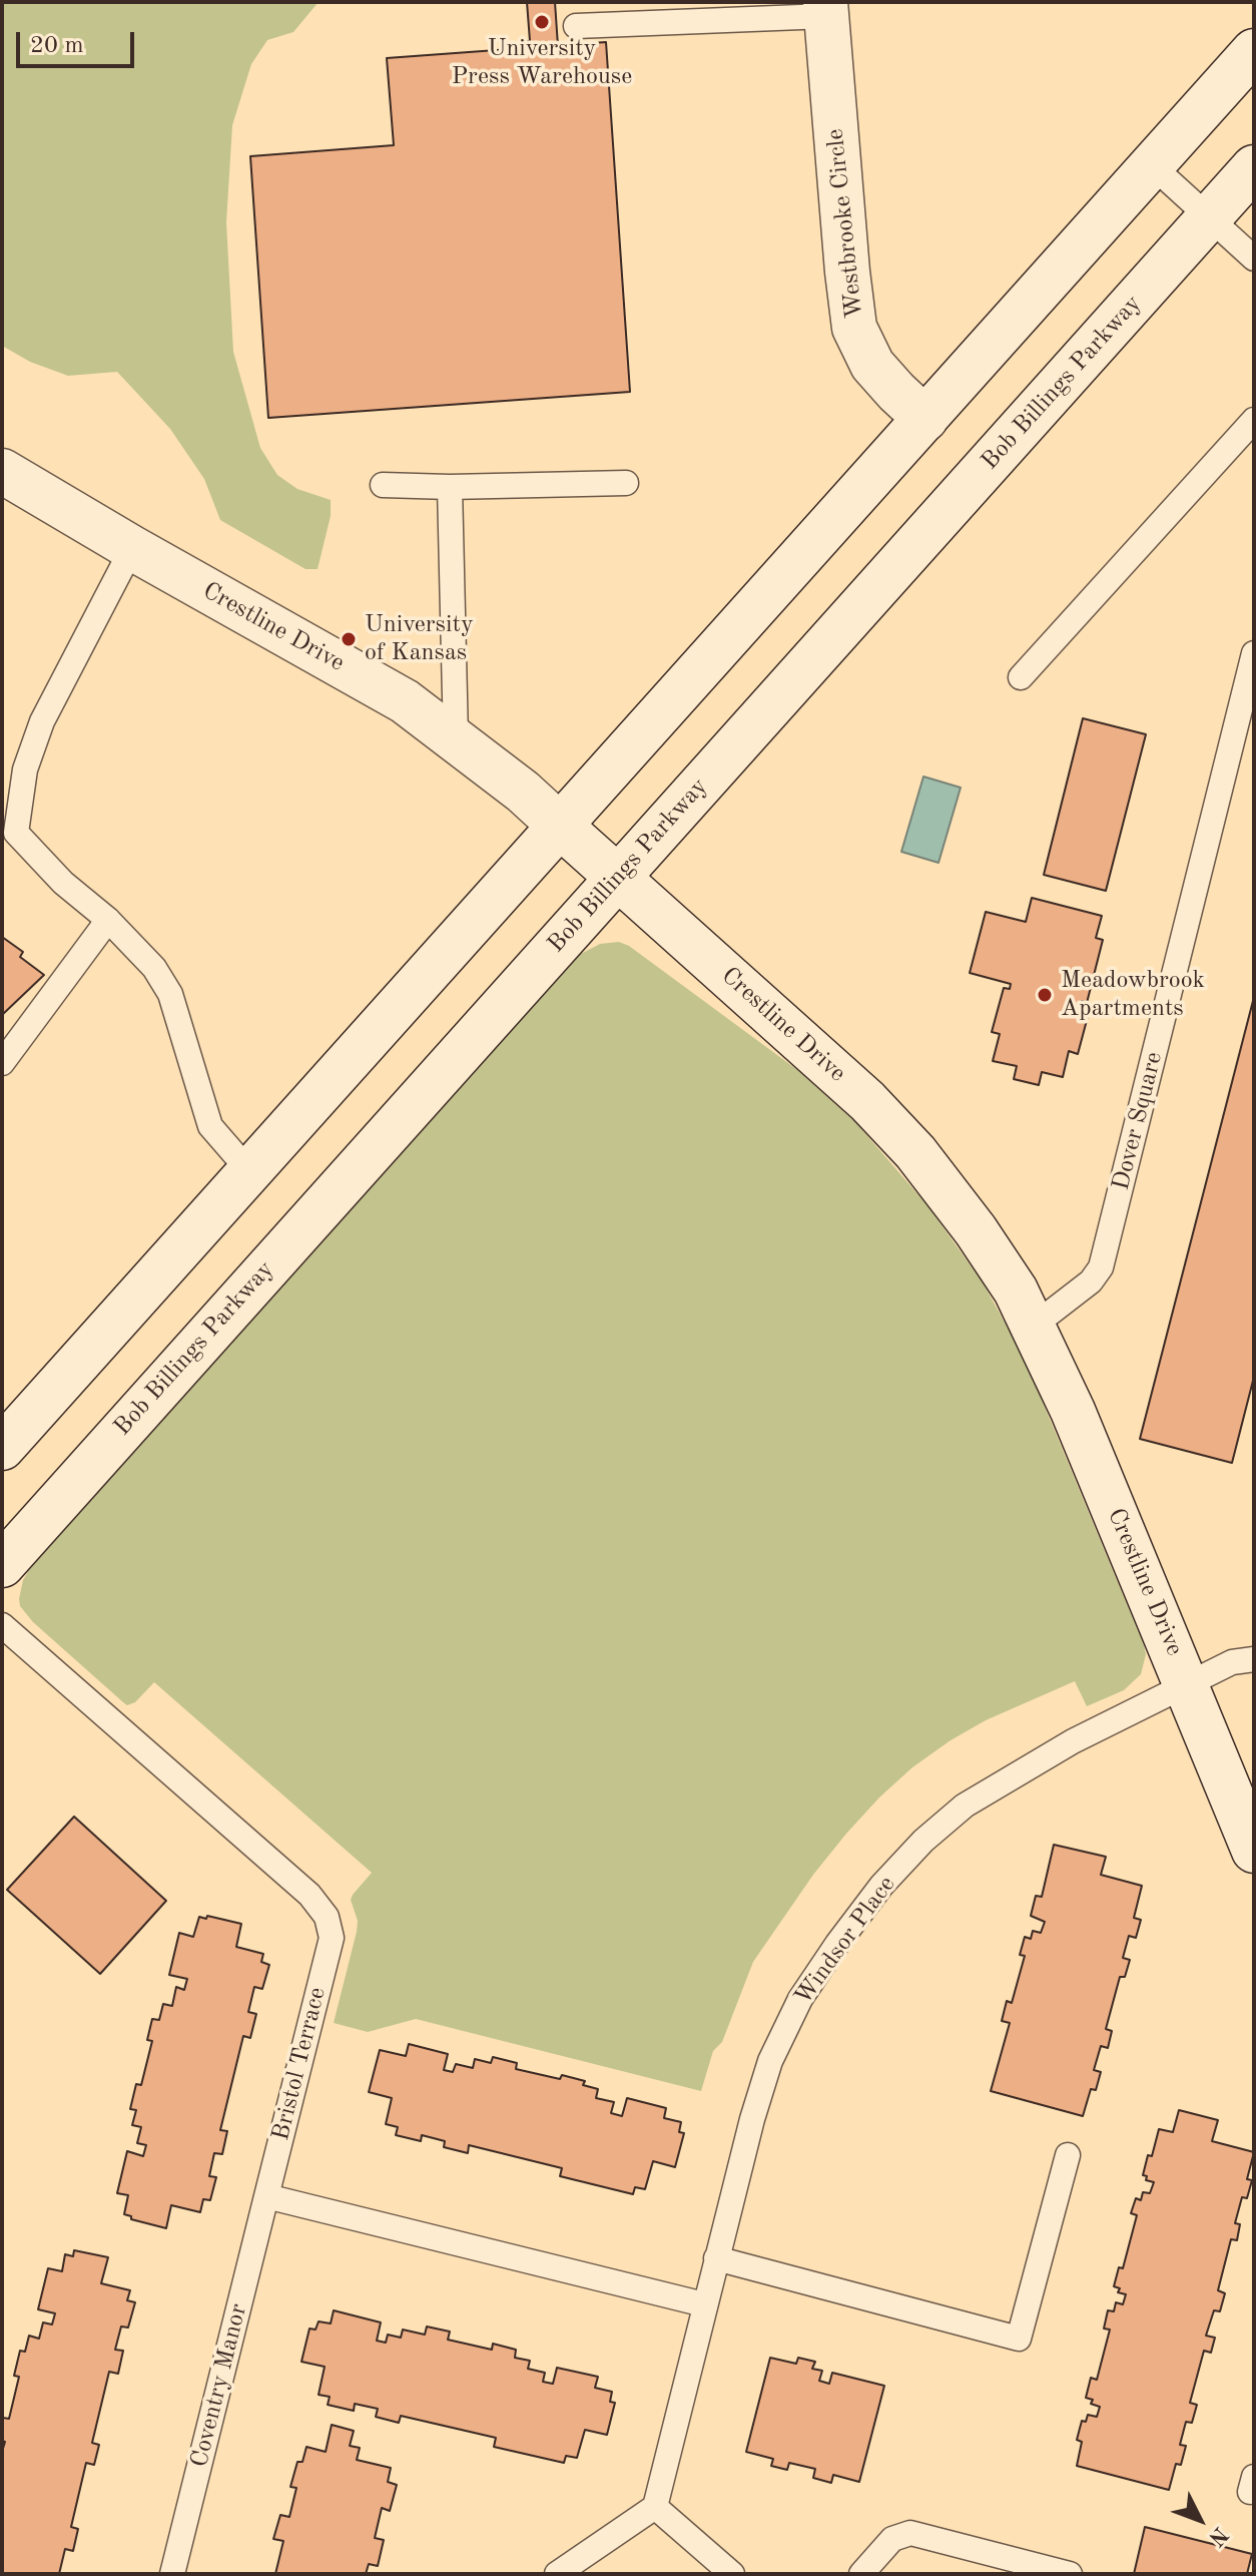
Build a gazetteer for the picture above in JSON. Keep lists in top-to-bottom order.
{
  "streets": {
    "main road": ["Westbrooke Circle", "Bob Billings Parkway", "Crestline Drive"],
    "lane": [
      "Dover Square",
      "Windsor Place",
      "Bristol Terrace",
      "Coventry Manor"
    ]
  },
  "crossings": [
    ["Bob Billings Parkway", "Crestline Drive"],
    ["Crestline Drive", "Dover Square"],
    ["Crestline Drive", "Windsor Place"],
    ["Bristol Terrace", "Coventry Manor"]
  ],
  "places": ["University Press Warehouse", "University of Kansas", "Meadowbrook Apartments"],
  "scale_bar": "20 m",
  "north": "bottom right"
}
